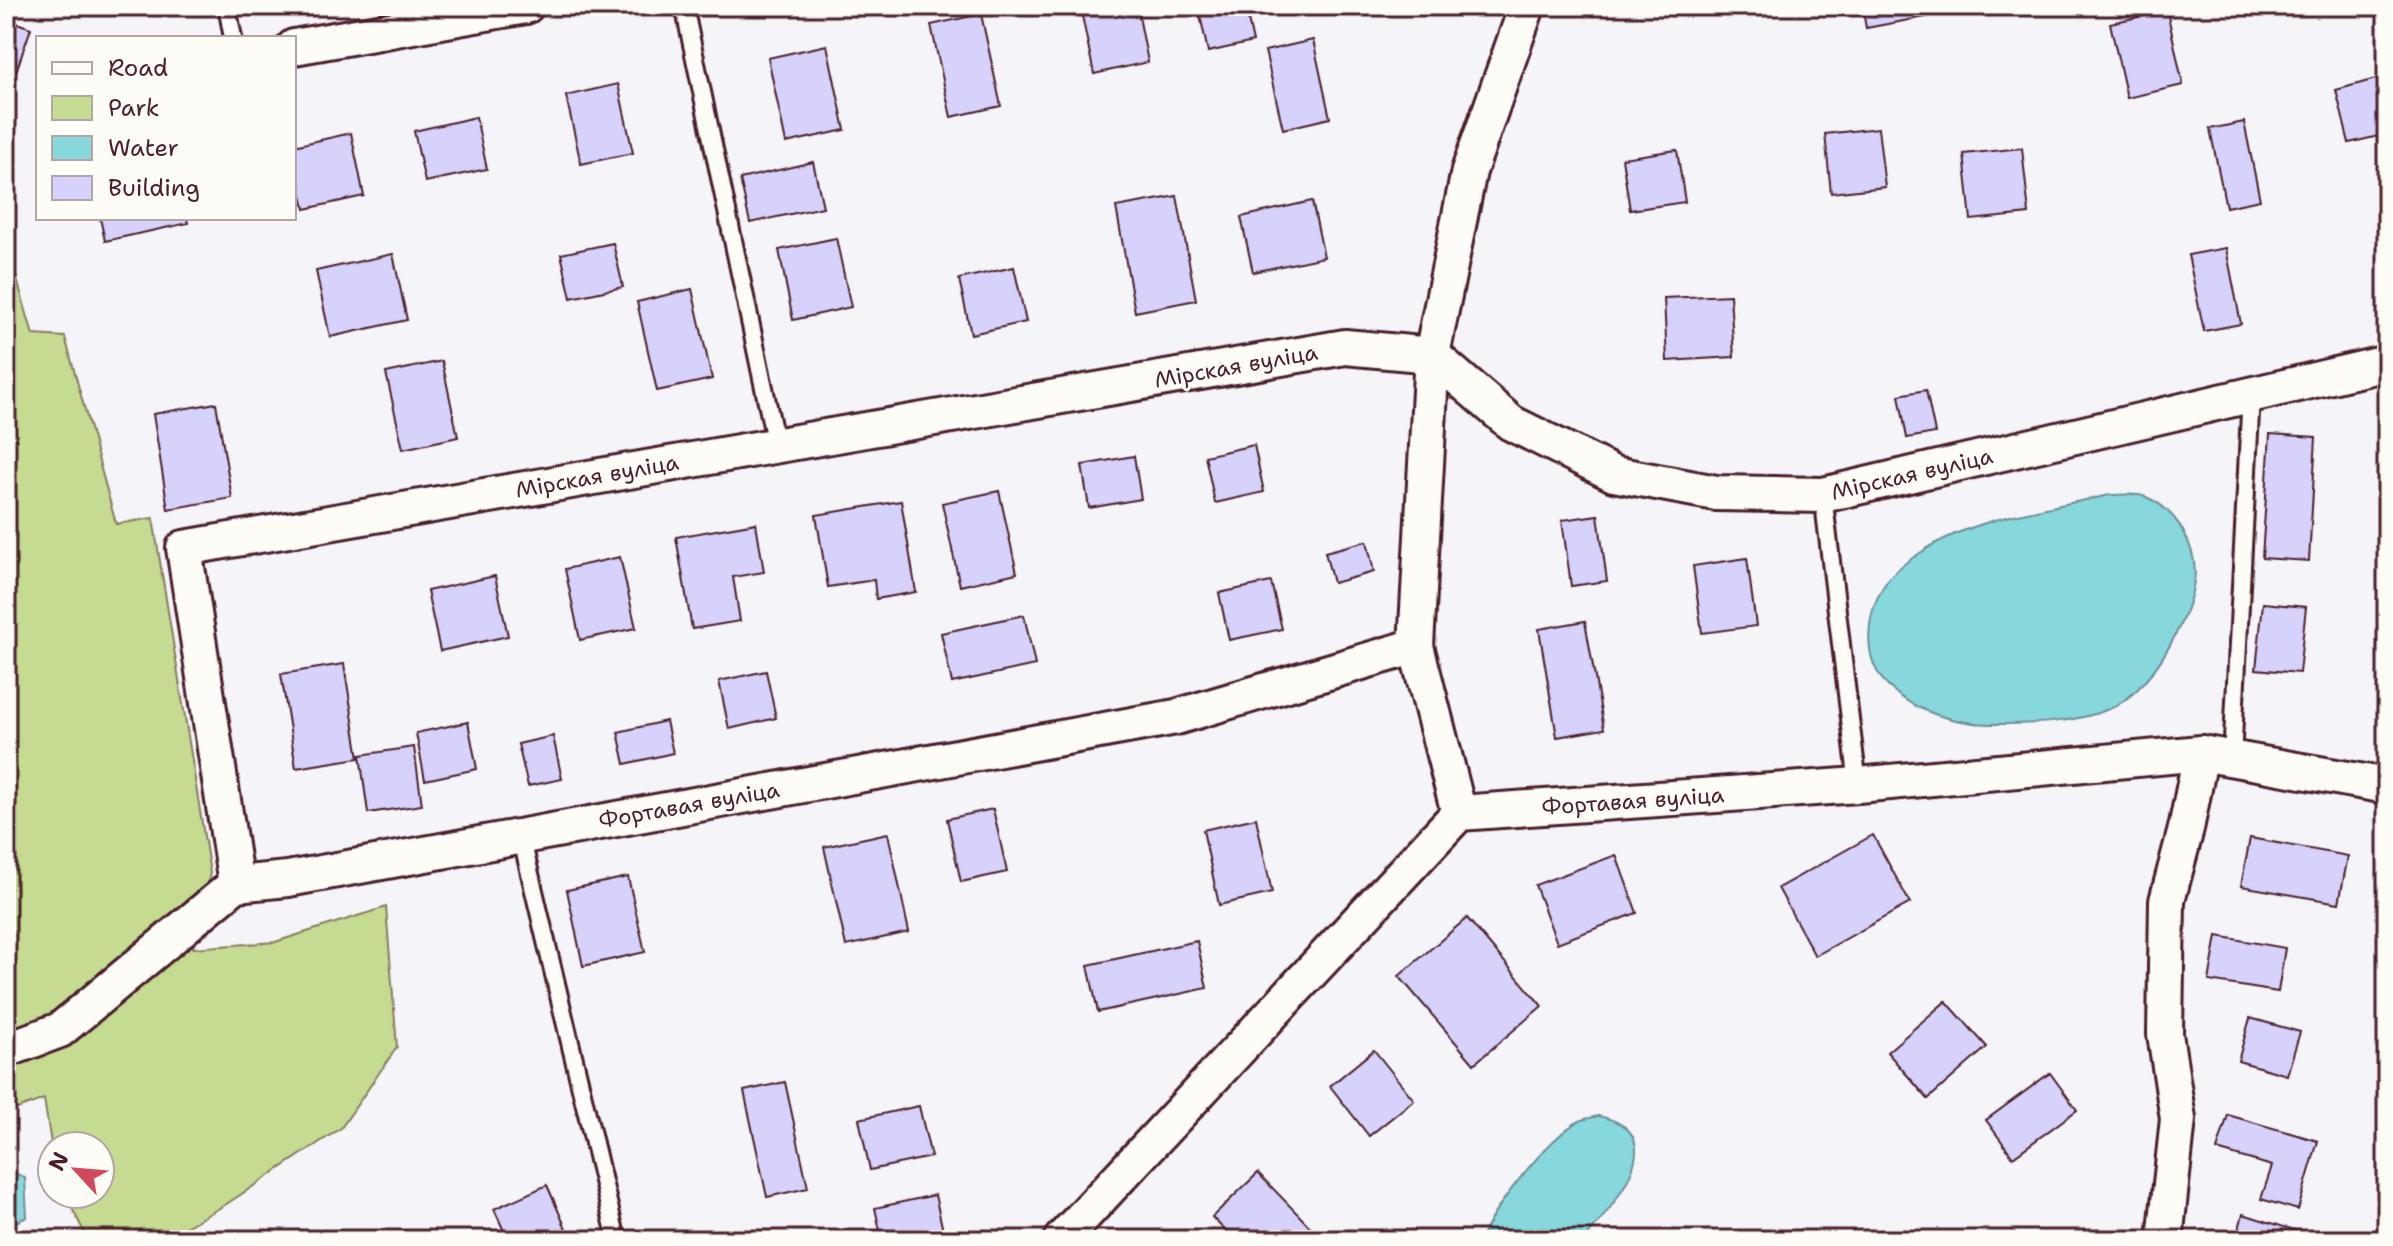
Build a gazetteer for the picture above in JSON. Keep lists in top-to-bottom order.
{
  "streets": {
    "street": ["Мірская вуліца", "Фортавая вуліца"]
  },
  "crossings": [
    ["Мірская вуліца", "Фортавая вуліца"]
  ],
  "legend": [
    "Road",
    "Park",
    "Water",
    "Building"
  ],
  "north": "top left"
}
